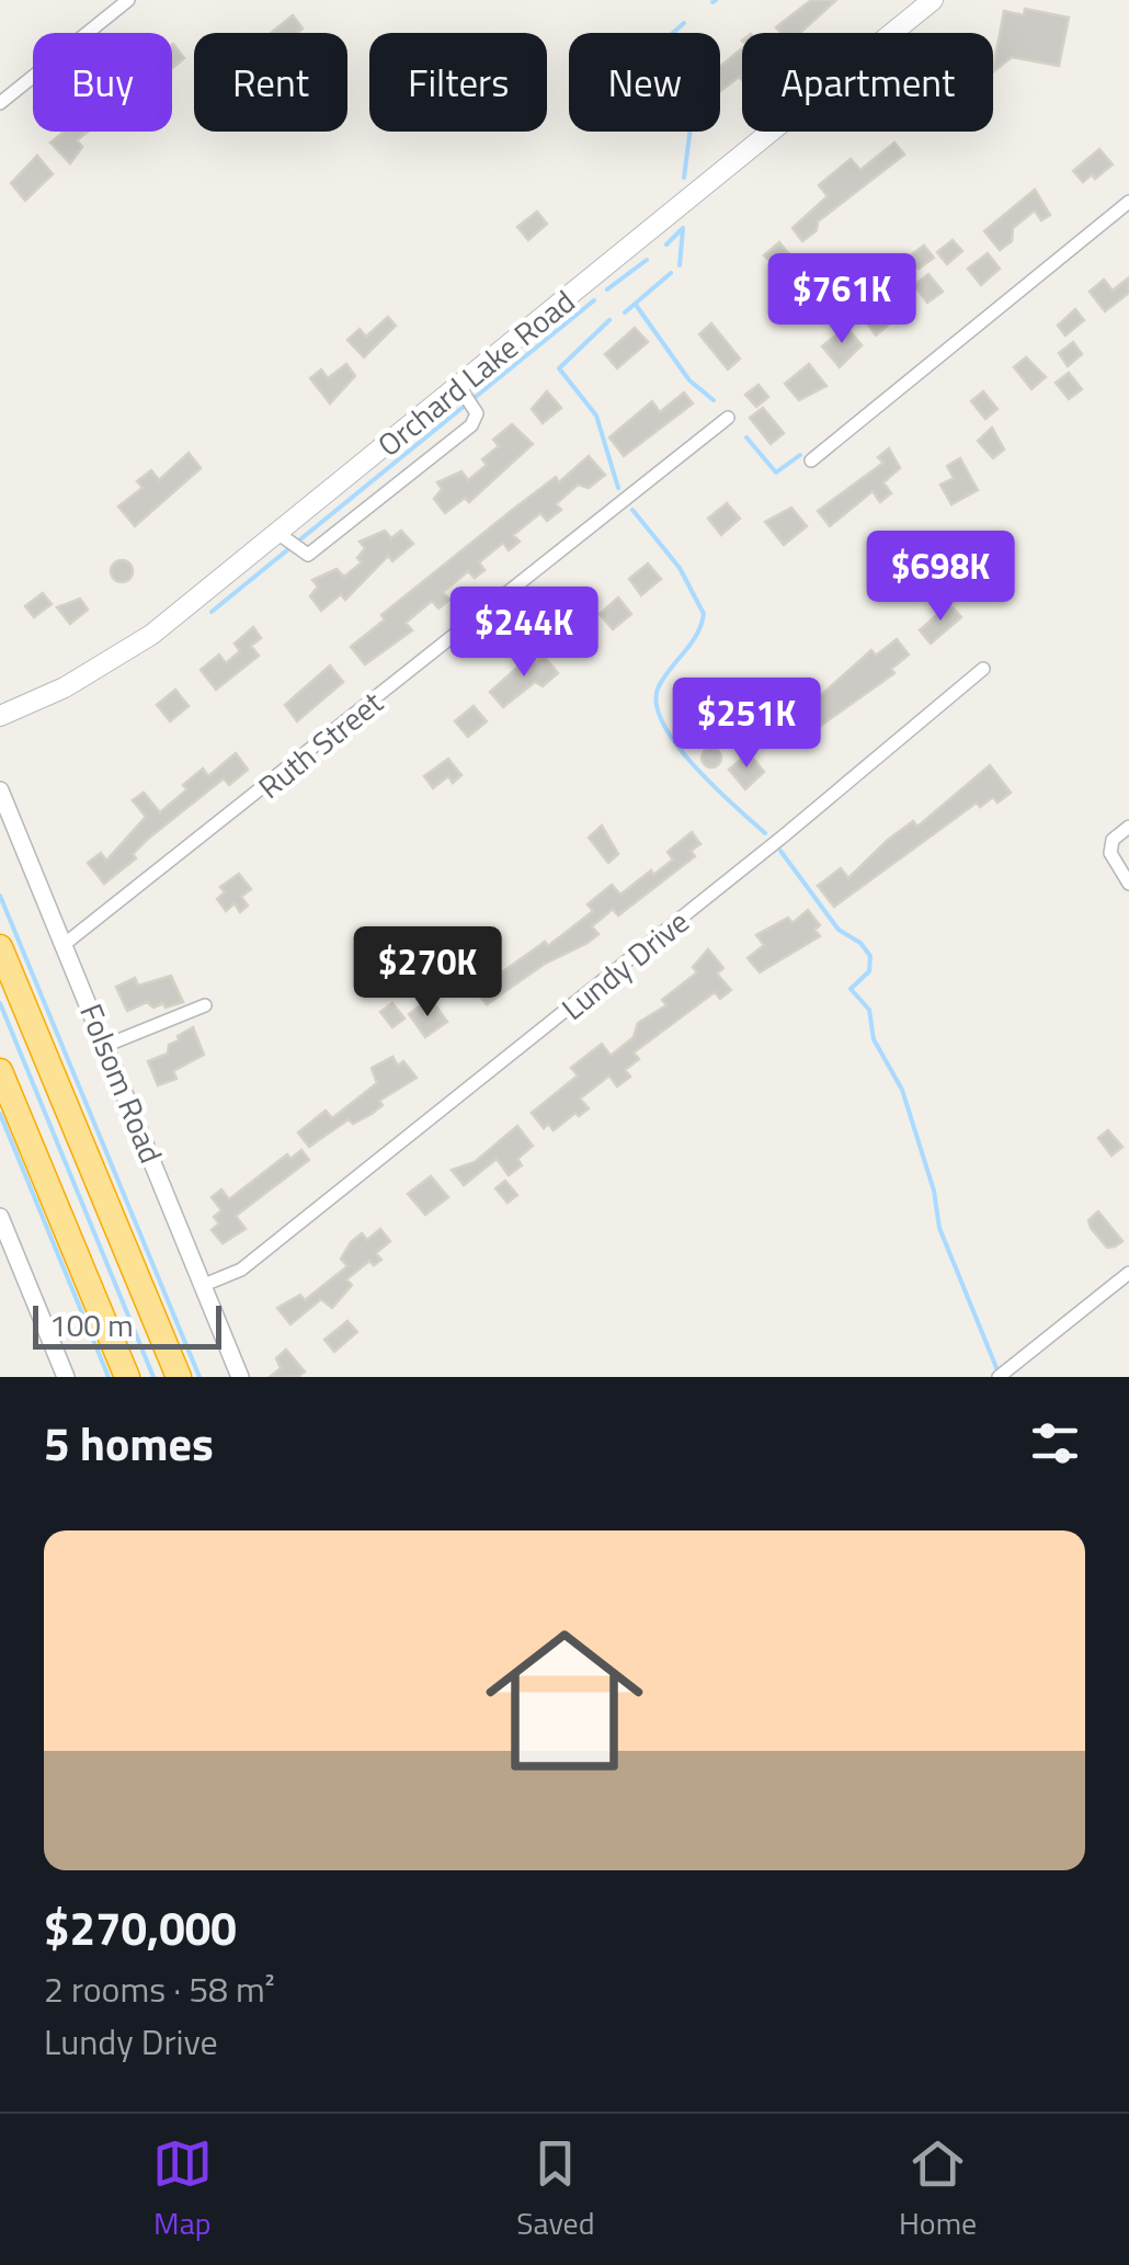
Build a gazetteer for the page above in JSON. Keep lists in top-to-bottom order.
{
  "streets": {
    "main road": ["Orchard Lake Road"],
    "street": ["Ruth Street", "Lundy Drive", "Folsom Road"]
  },
  "crossings": [
    ["Ruth Street", "Folsom Road"],
    ["Lundy Drive", "Folsom Road"]
  ],
  "scale_bar": "100 m",
  "page": {
    "chip": [
      "Buy",
      "Rent",
      "Filters",
      "New",
      "Apartment"
    ],
    "price": [
      "$761K",
      "$698K",
      "$244K",
      "$251K",
      "$270K"
    ],
    "scale": "100 m",
    "heading": "5 homes",
    "list": [
      {
        "name": "$270,000",
        "note": "2 rooms · 58 m² · Lundy Drive"
      }
    ],
    "tabs": ["Map", "Saved", "Home"]
  }
}
